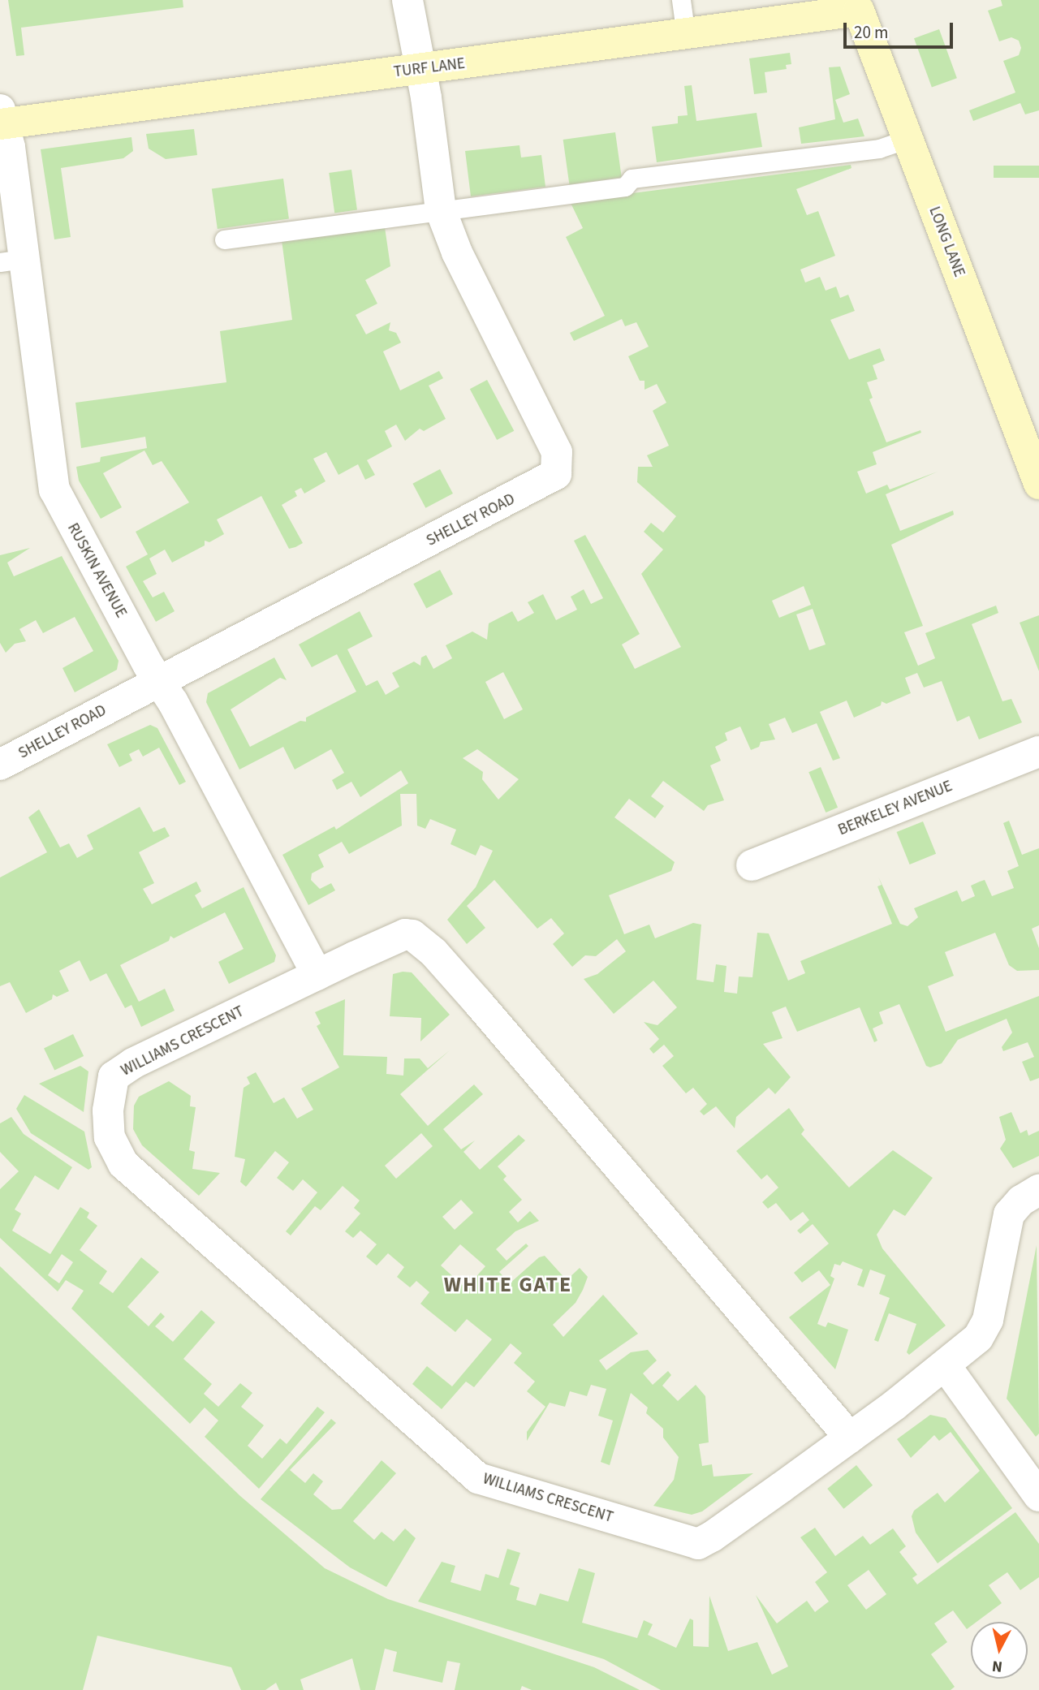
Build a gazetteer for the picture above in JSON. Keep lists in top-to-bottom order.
{
  "streets": {
    "street": [
      "TURF LANE",
      "LONG LANE",
      "SHELLEY ROAD",
      "RUSKIN AVENUE",
      "BERKELEY AVENUE",
      "WILLIAMS CRESCENT"
    ]
  },
  "crossings": [
    ["TURF LANE", "LONG LANE"],
    ["TURF LANE", "SHELLEY ROAD"],
    ["TURF LANE", "RUSKIN AVENUE"],
    ["SHELLEY ROAD", "RUSKIN AVENUE"],
    ["RUSKIN AVENUE", "WILLIAMS CRESCENT"]
  ],
  "districts": ["WHITE GATE"],
  "scale_bar": "20 m",
  "north": "bottom"
}
